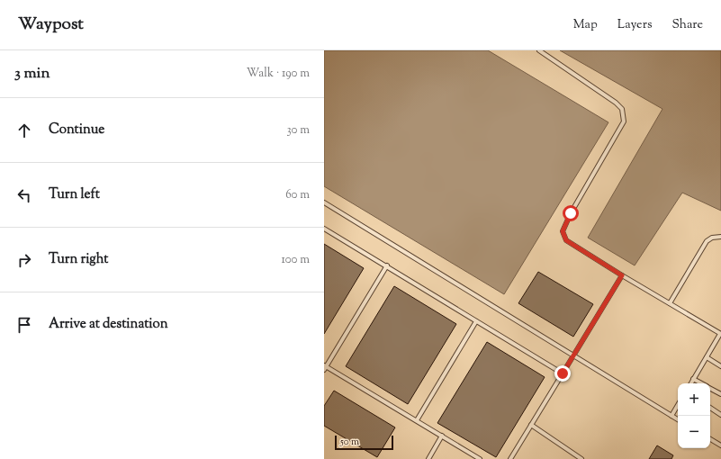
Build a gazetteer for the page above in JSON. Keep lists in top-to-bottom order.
{
  "scale_bar": "50 m",
  "page": {
    "header": "Waypost",
    "nav": ["Map", "Layers", "Share"],
    "heading": ["3 min", "Walk · 190 m"],
    "list": [
      ["Continue", "30 m"],
      ["Turn left", "60 m"],
      ["Turn right", "100 m"],
      "Arrive at destination"
    ],
    "map_buttons": ["+", "−"],
    "scale": "50 m"
  }
}
